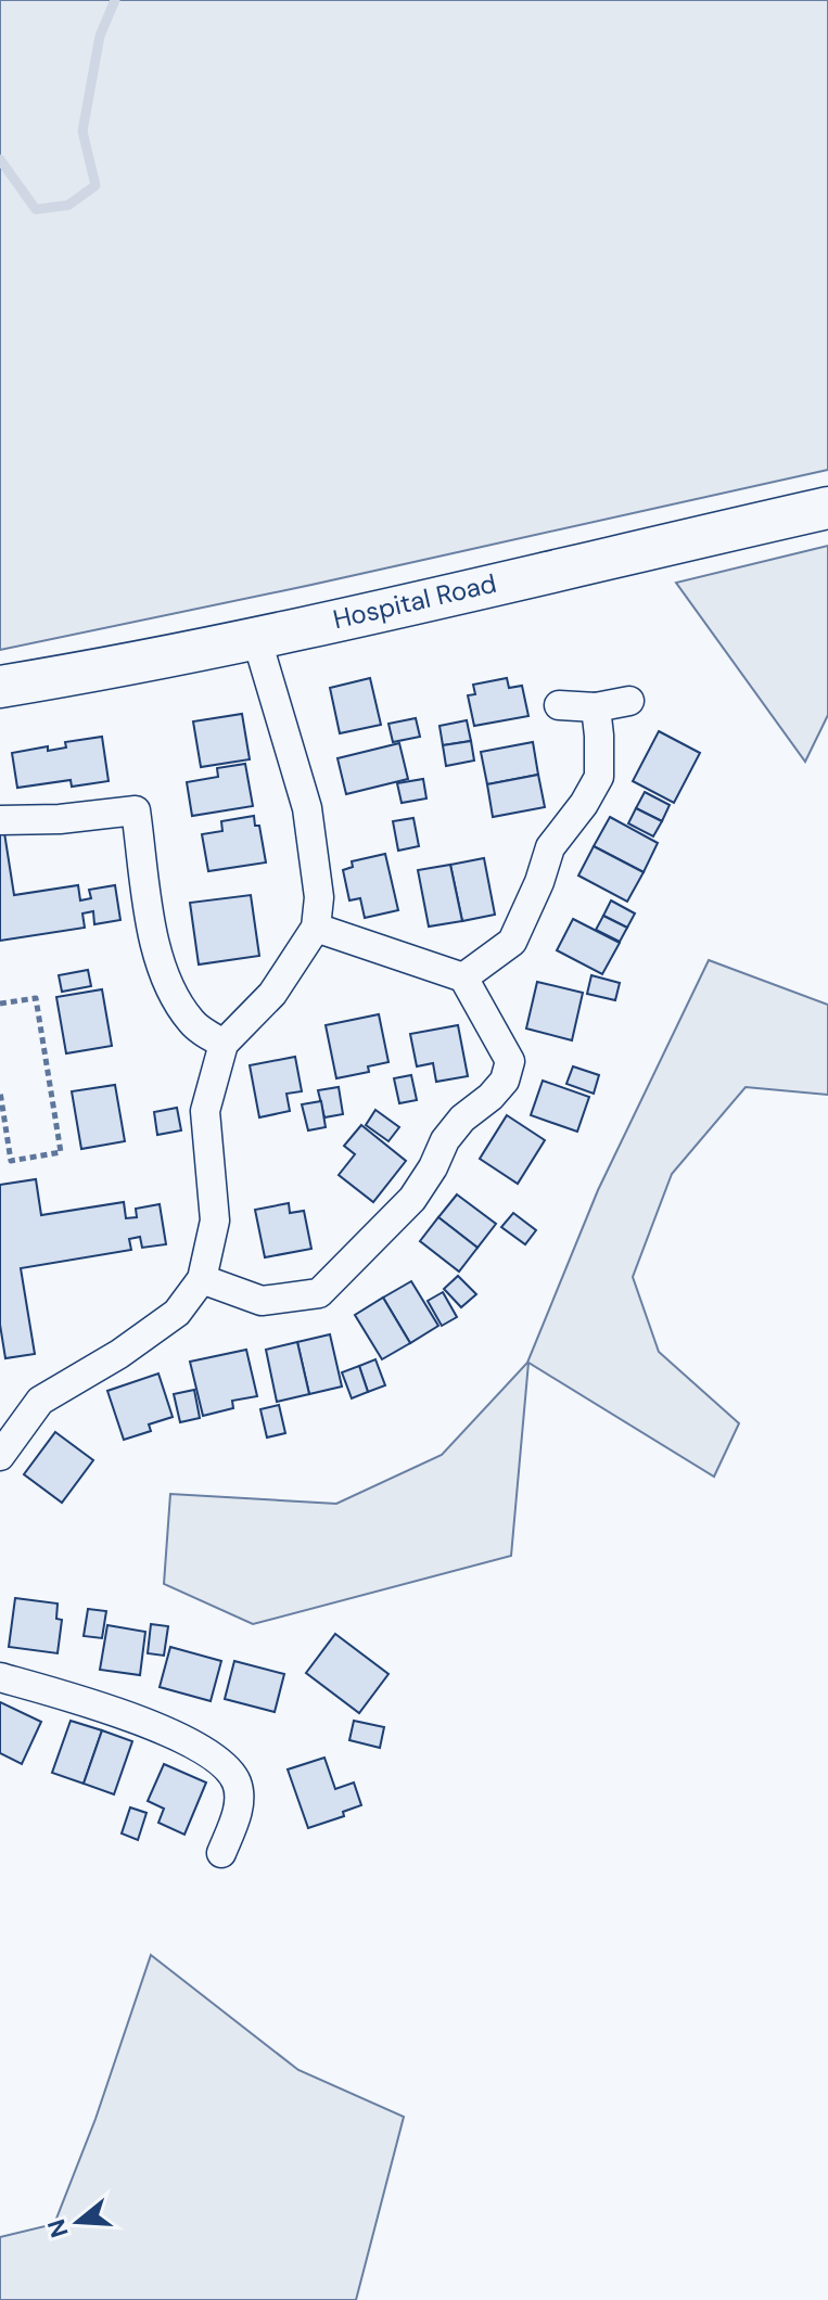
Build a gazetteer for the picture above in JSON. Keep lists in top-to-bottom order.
{
  "streets": {
    "main road": ["Hospital Road"]
  },
  "north": "left"
}
